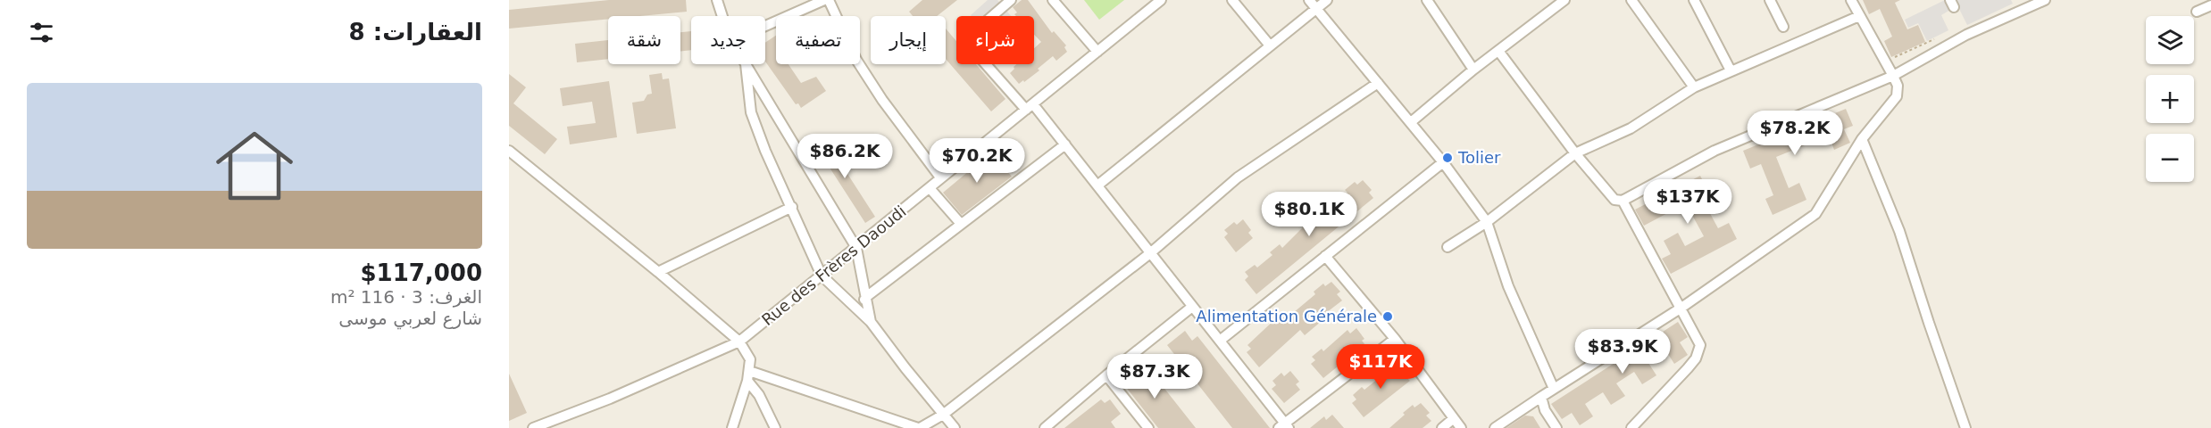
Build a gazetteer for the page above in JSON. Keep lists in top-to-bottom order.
{
  "streets": {
    "street": ["Rue des Frères Daoudi"]
  },
  "places": ["Tolier", "Alimentation Générale"],
  "page": {
    "heading": "العقارات: 8",
    "map_buttons": ["+", "−"],
    "chip": [
      "شراء",
      "إيجار",
      "تصفية",
      "جديد",
      "شقة"
    ],
    "list": [
      {
        "name": "$117,000",
        "note": "الغرف: 3 · 116 m² · شارع لعربي موسى"
      }
    ],
    "price": [
      "$78.2K",
      "$86.2K",
      "$70.2K",
      "$137K",
      "$80.1K",
      "$83.9K",
      "$117K",
      "$87.3K"
    ]
  }
}
